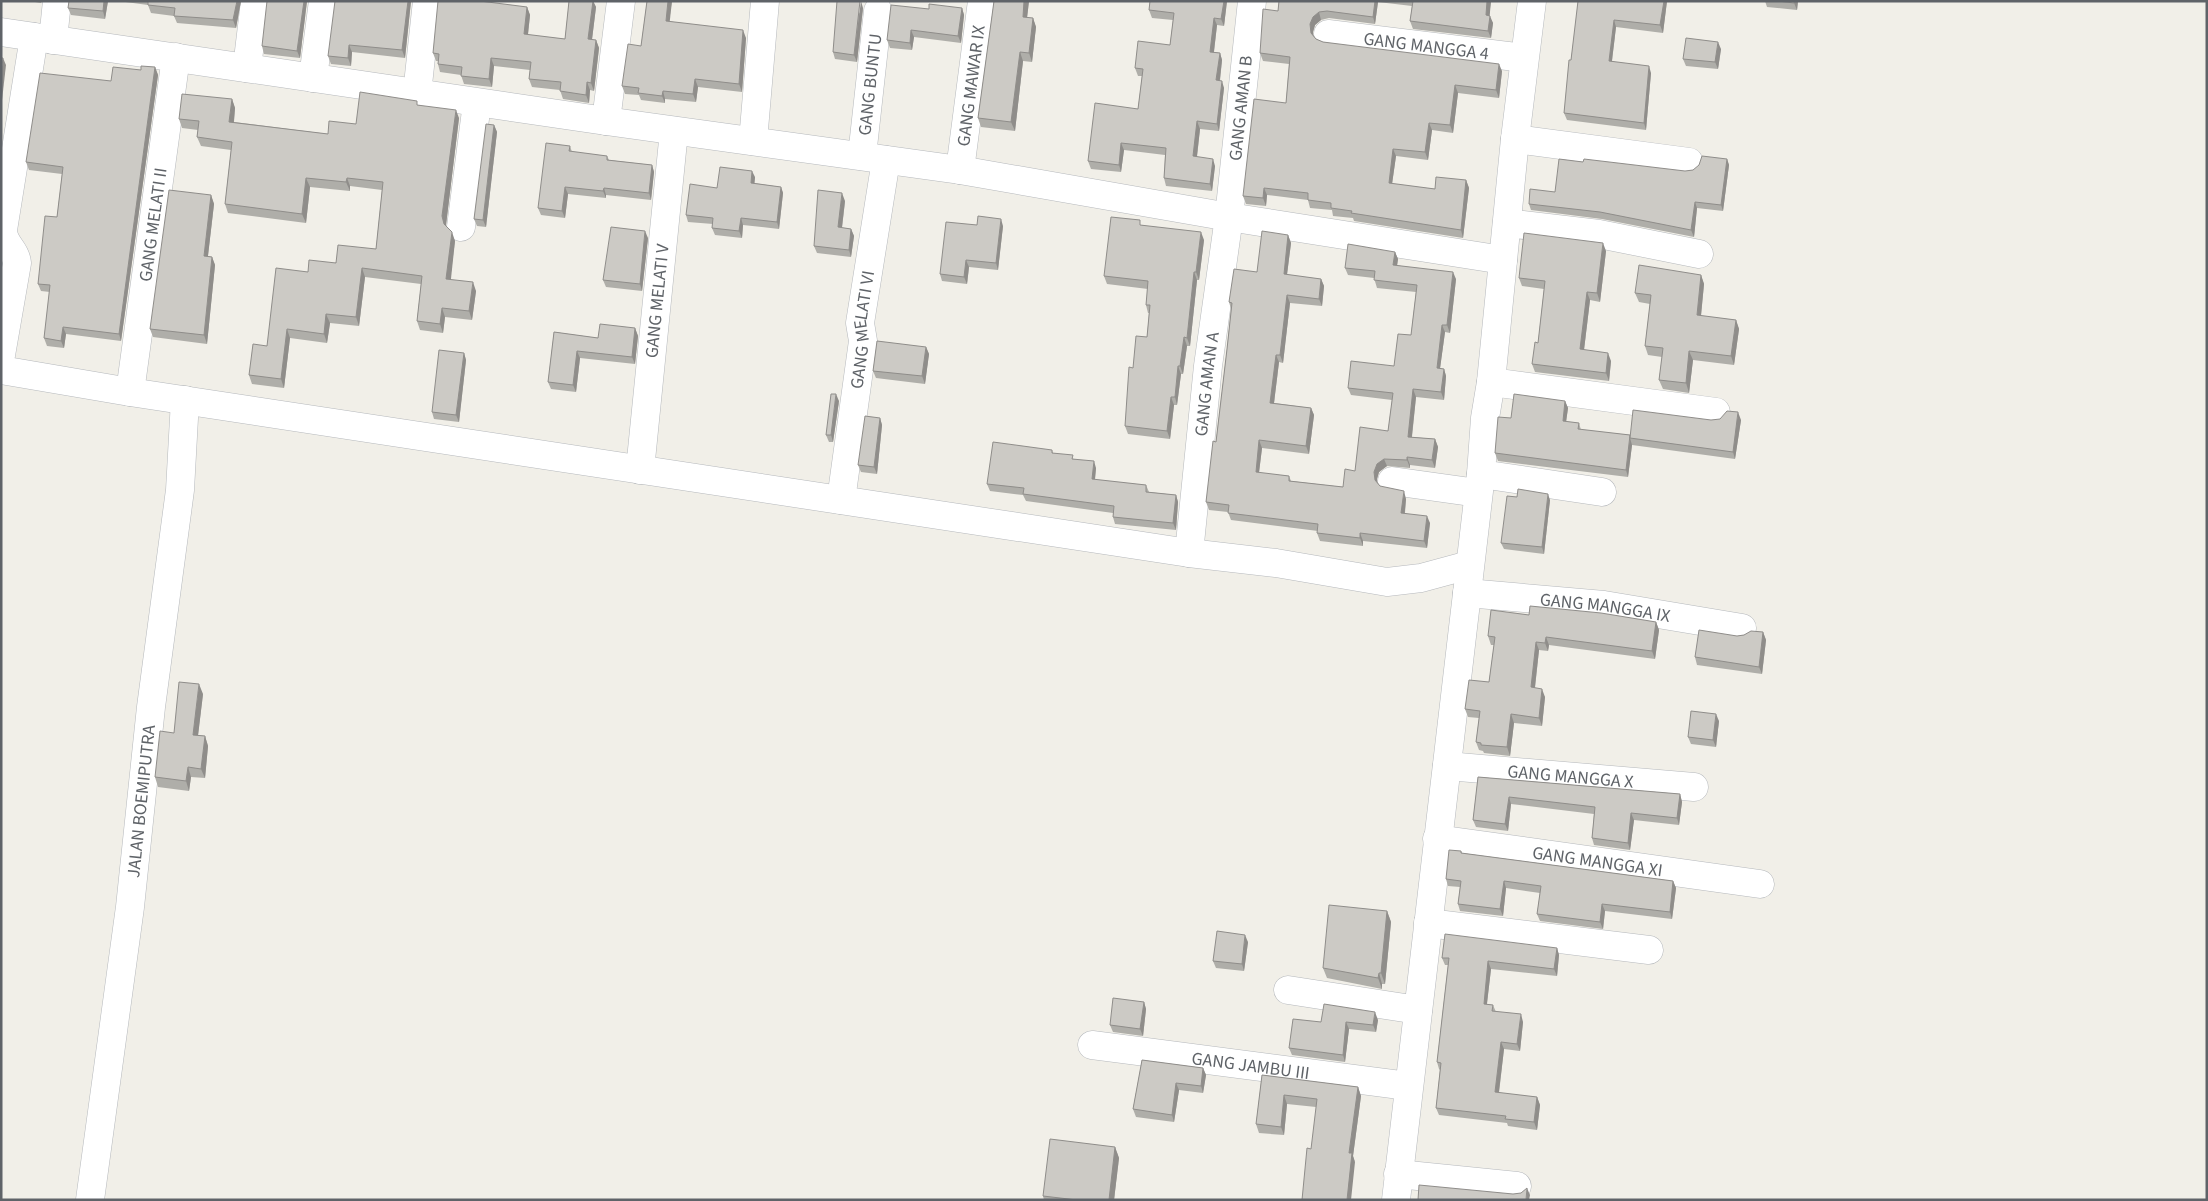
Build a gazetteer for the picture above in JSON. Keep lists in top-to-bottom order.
{
  "streets": {
    "street": [
      "GANG MANGGA 4",
      "GANG BUNTU",
      "GANG MAWAR IX",
      "GANG AMAN B",
      "GANG MELATI II",
      "GANG MELATI V",
      "GANG MELATI VI",
      "GANG AMAN A",
      "GANG MANGGA IX",
      "GANG MANGGA X",
      "JALAN BOEMIPUTRA",
      "GANG MANGGA XI",
      "GANG JAMBU III"
    ]
  },
  "crossings": [
    ["GANG BUNTU", "GANG MELATI VI"],
    ["GANG AMAN B", "GANG AMAN A"]
  ]
}
